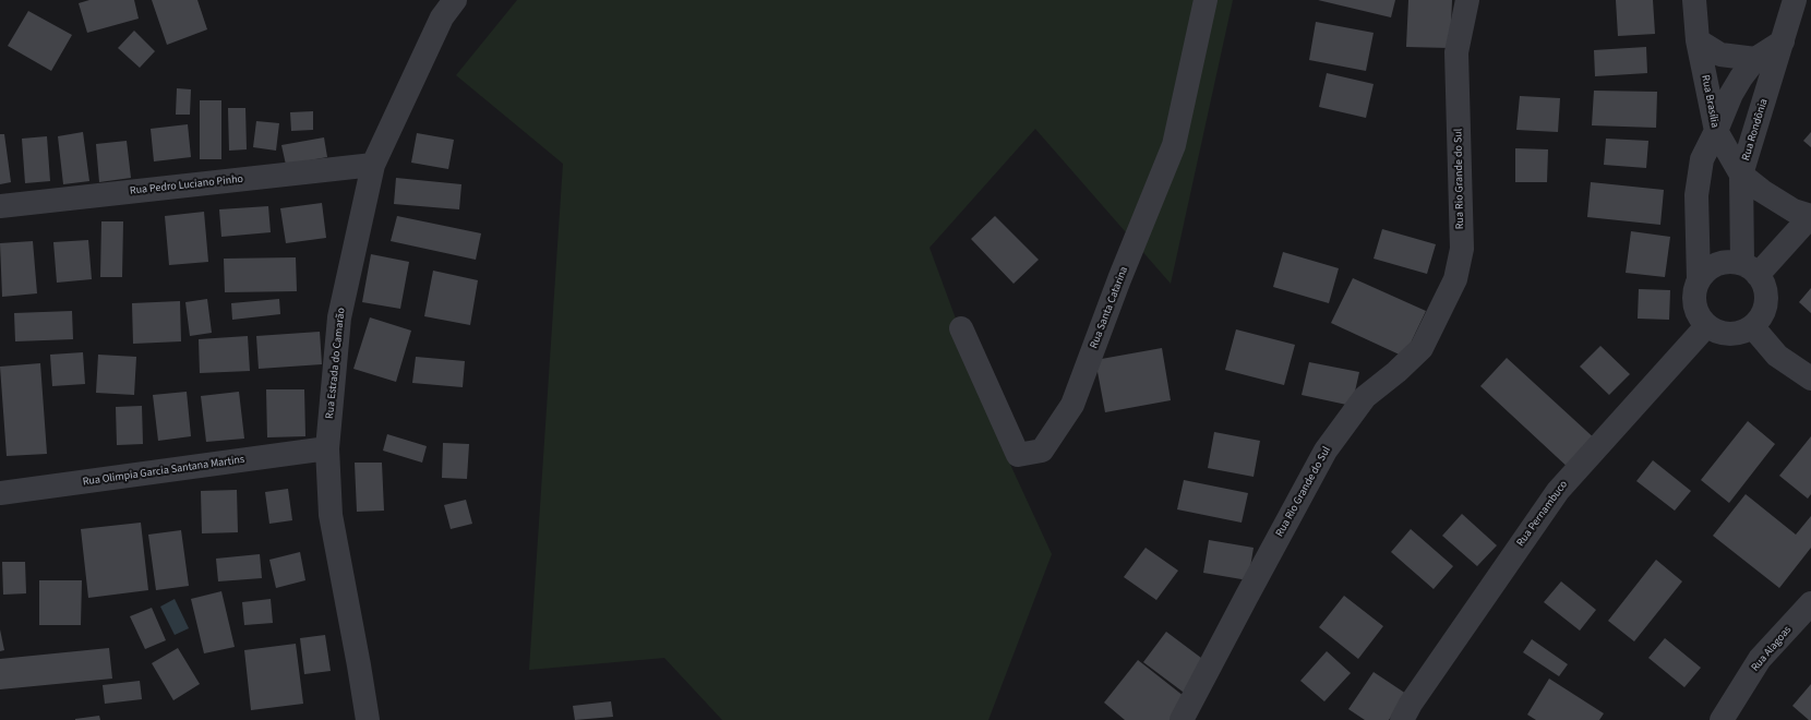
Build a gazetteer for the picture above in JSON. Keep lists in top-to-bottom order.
{
  "streets": {
    "street": [
      "Rua Brasília",
      "Rua Rondônia",
      "Rua Rio Grande do Sul",
      "Rua Pedro Luciano Pinho",
      "Rua Santa Catarina",
      "Rua Estrada do Camarão",
      "Rua Olimpia Garcia Santana Martins",
      "Rua Pernambuco",
      "Rua Alagoas"
    ]
  },
  "crossings": [
    ["Rua Brasília", "Rua Rondônia"],
    ["Rua Brasília", "Rua Pernambuco"],
    ["Rua Rondônia", "Rua Pernambuco"],
    ["Rua Pedro Luciano Pinho", "Rua Estrada do Camarão"],
    ["Rua Estrada do Camarão", "Rua Olimpia Garcia Santana Martins"]
  ]
}
